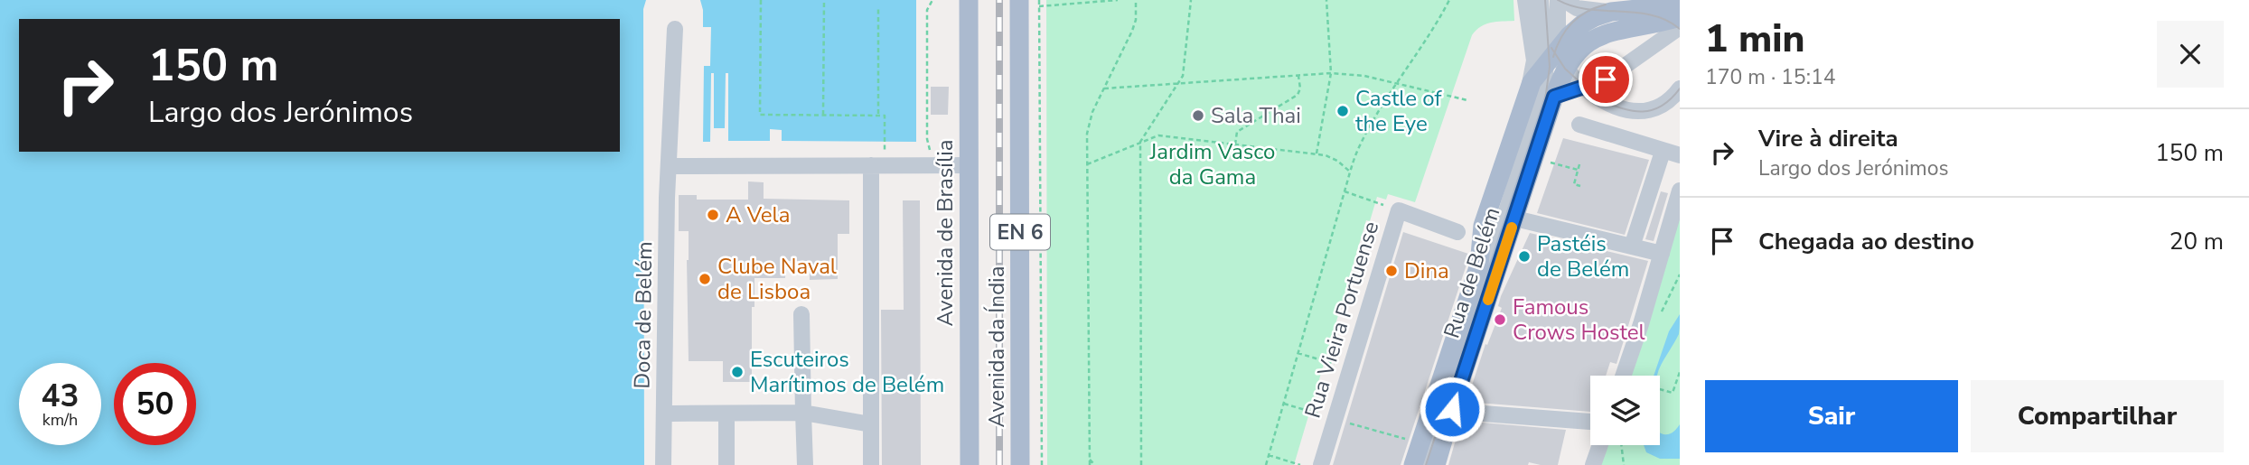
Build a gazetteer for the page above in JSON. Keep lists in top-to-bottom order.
{
  "streets": {
    "main road": [
      "EN 6",
      "Avenida de Brasília",
      "Rua de Belém",
      "Avenida da Índia"
    ],
    "street": ["Doca de Belém", "Rua Vieira Portuense"]
  },
  "parks": ["Jardim Vasco da Gama"],
  "places": [
    "Castle of the Eye",
    "Sala Thai",
    "A Vela",
    "Pastéis de Belém",
    "Dina",
    "Clube Naval de Lisboa",
    "Famous Crows Hostel",
    "Escuteiros Marítimos de Belém"
  ],
  "page": {
    "heading": ["1 min", "170 m · 15:14"],
    "turn": ["150 m", "Largo dos Jerónimos"],
    "list": [
      {
        "name": "Vire à direita",
        "note": "Largo dos Jerónimos",
        "value": "150 m"
      },
      {
        "name": "Chegada ao destino",
        "value": "20 m"
      }
    ],
    "speed": "43 km/h",
    "limit": "50",
    "buttons": ["Sair", "Compartilhar"]
  }
}
